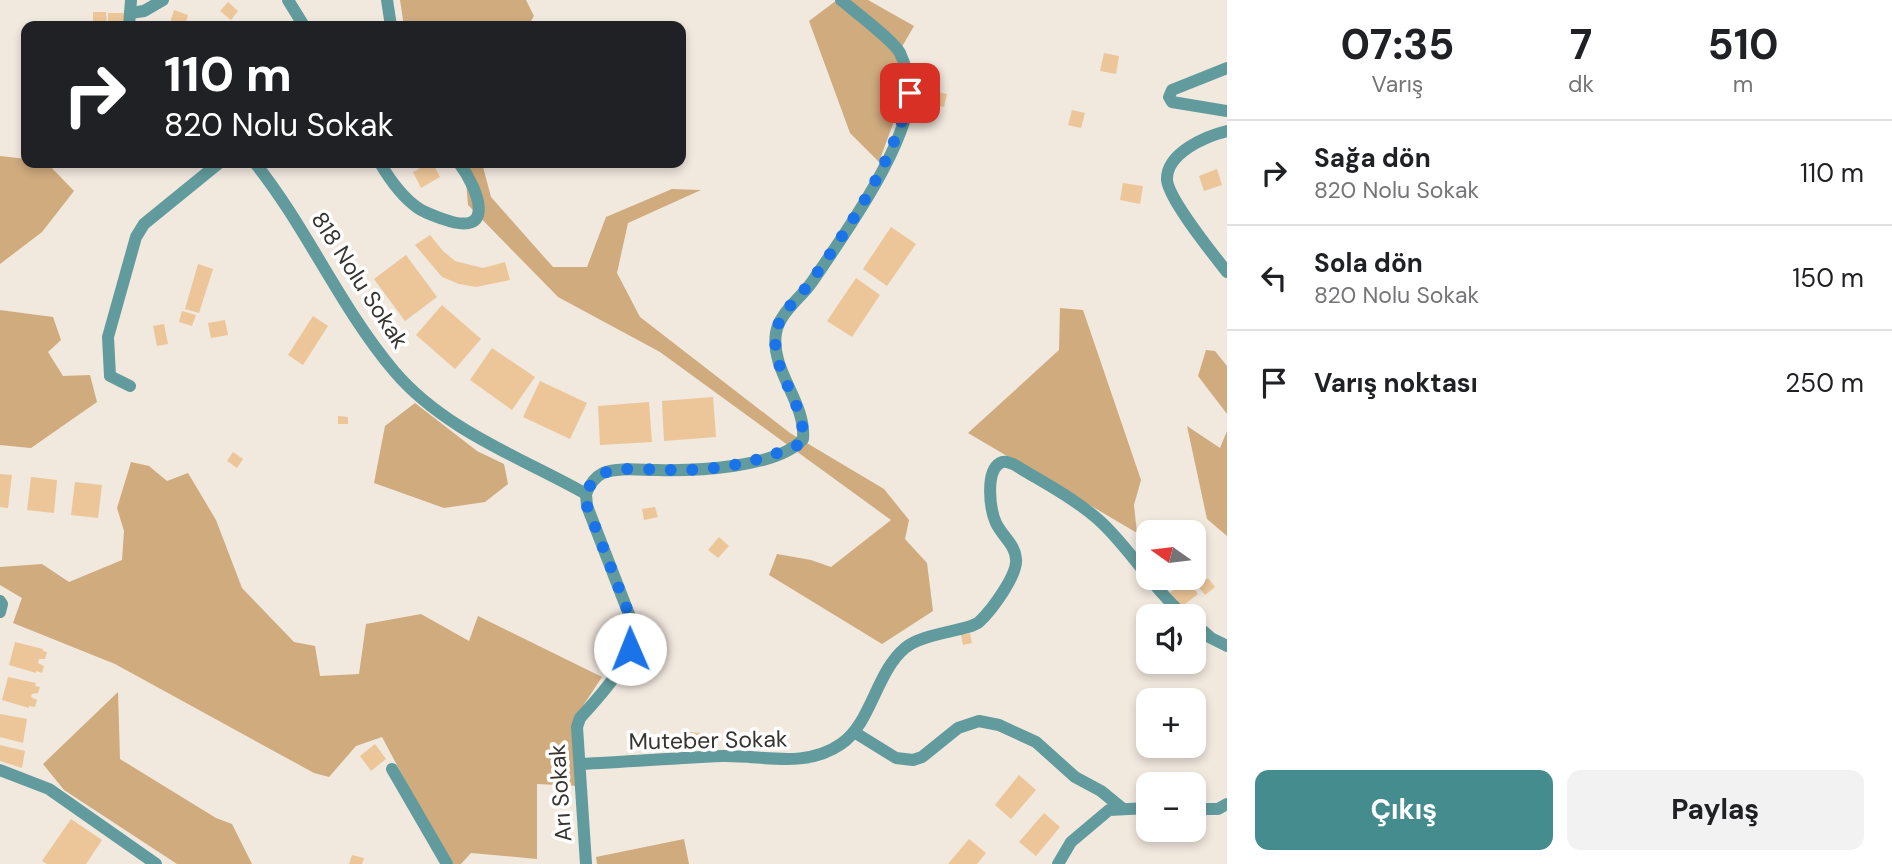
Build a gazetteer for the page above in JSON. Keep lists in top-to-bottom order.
{
  "streets": {
    "street": ["818 Nolu Sokak", "Muteber Sokak", "Arı Sokak"]
  },
  "crossings": [
    ["818 Nolu Sokak", "Arı Sokak"],
    ["Muteber Sokak", "Arı Sokak"]
  ],
  "north": "left",
  "page": {
    "eta": [
      "07:35",
      "Varış",
      "7",
      "dk",
      "510",
      "m"
    ],
    "turn": ["110 m", "820 Nolu Sokak"],
    "list": [
      {
        "name": "Sağa dön",
        "note": "820 Nolu Sokak",
        "value": "110 m"
      },
      {
        "name": "Sola dön",
        "note": "820 Nolu Sokak",
        "value": "150 m"
      },
      {
        "name": "Varış noktası",
        "value": "250 m"
      }
    ],
    "map_buttons": ["+", "−"],
    "buttons": ["Çıkış", "Paylaş"]
  }
}
